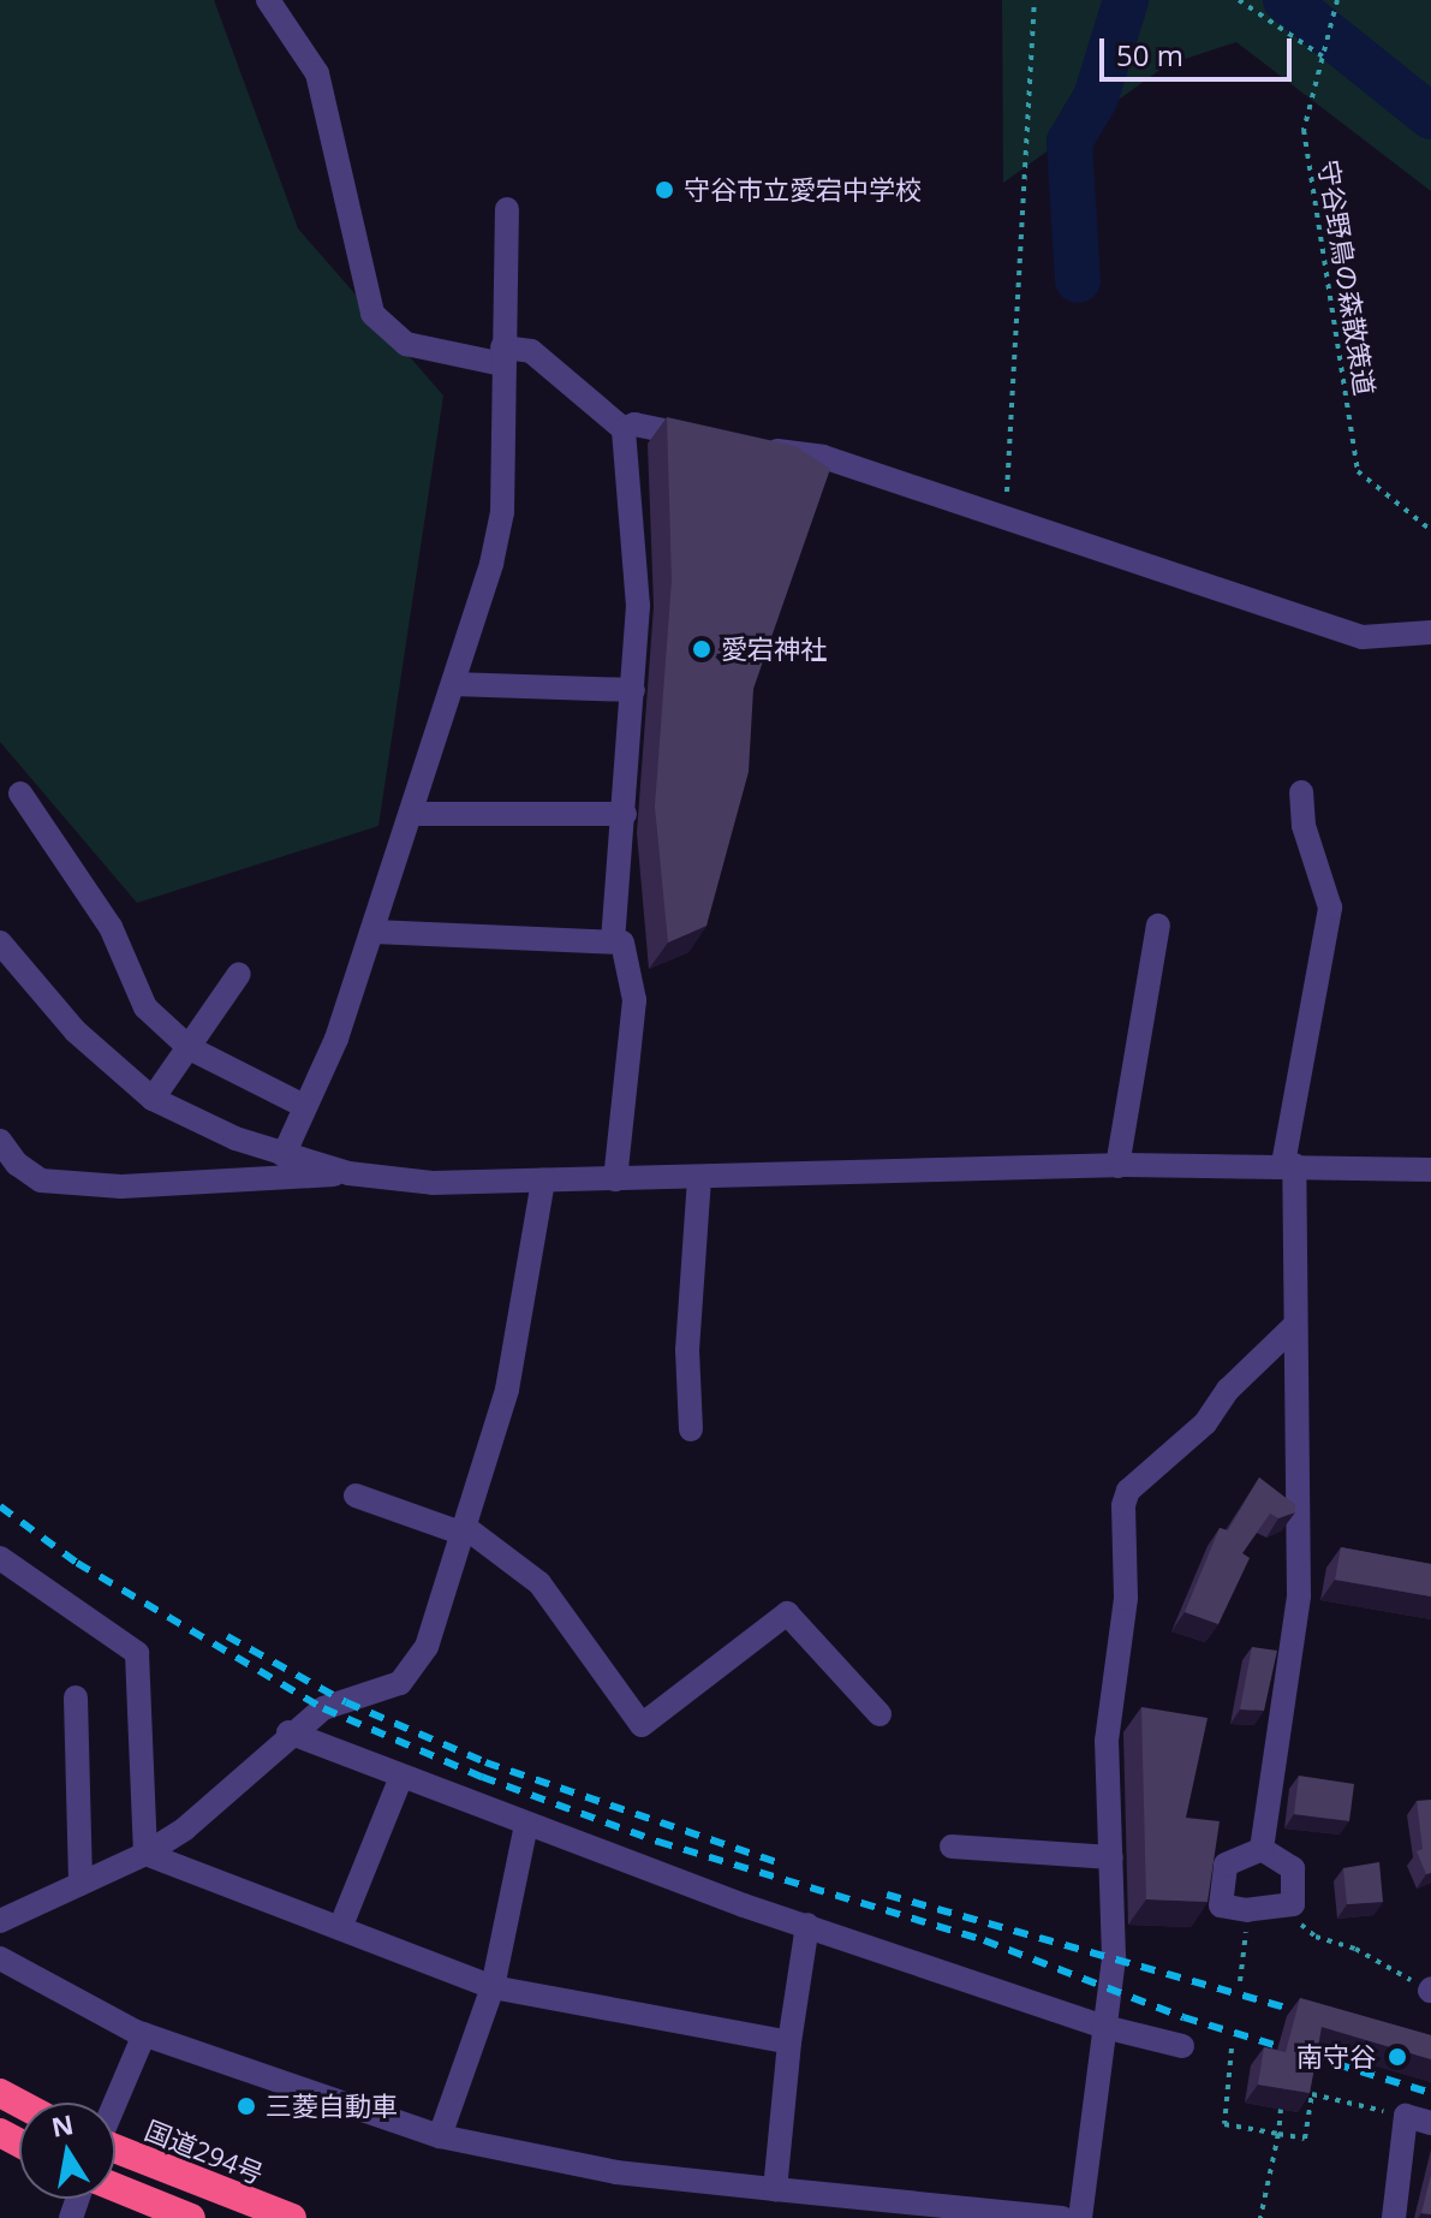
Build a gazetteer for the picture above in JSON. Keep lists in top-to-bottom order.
{
  "streets": {
    "highway": ["国道294号"],
    "path": ["守谷野鳥の森散策道"]
  },
  "places": [
    "守谷市立愛宕中学校",
    "愛宕神社",
    "南守谷",
    "三菱自動車"
  ],
  "scale_bar": "50 m",
  "north": "top"
}
